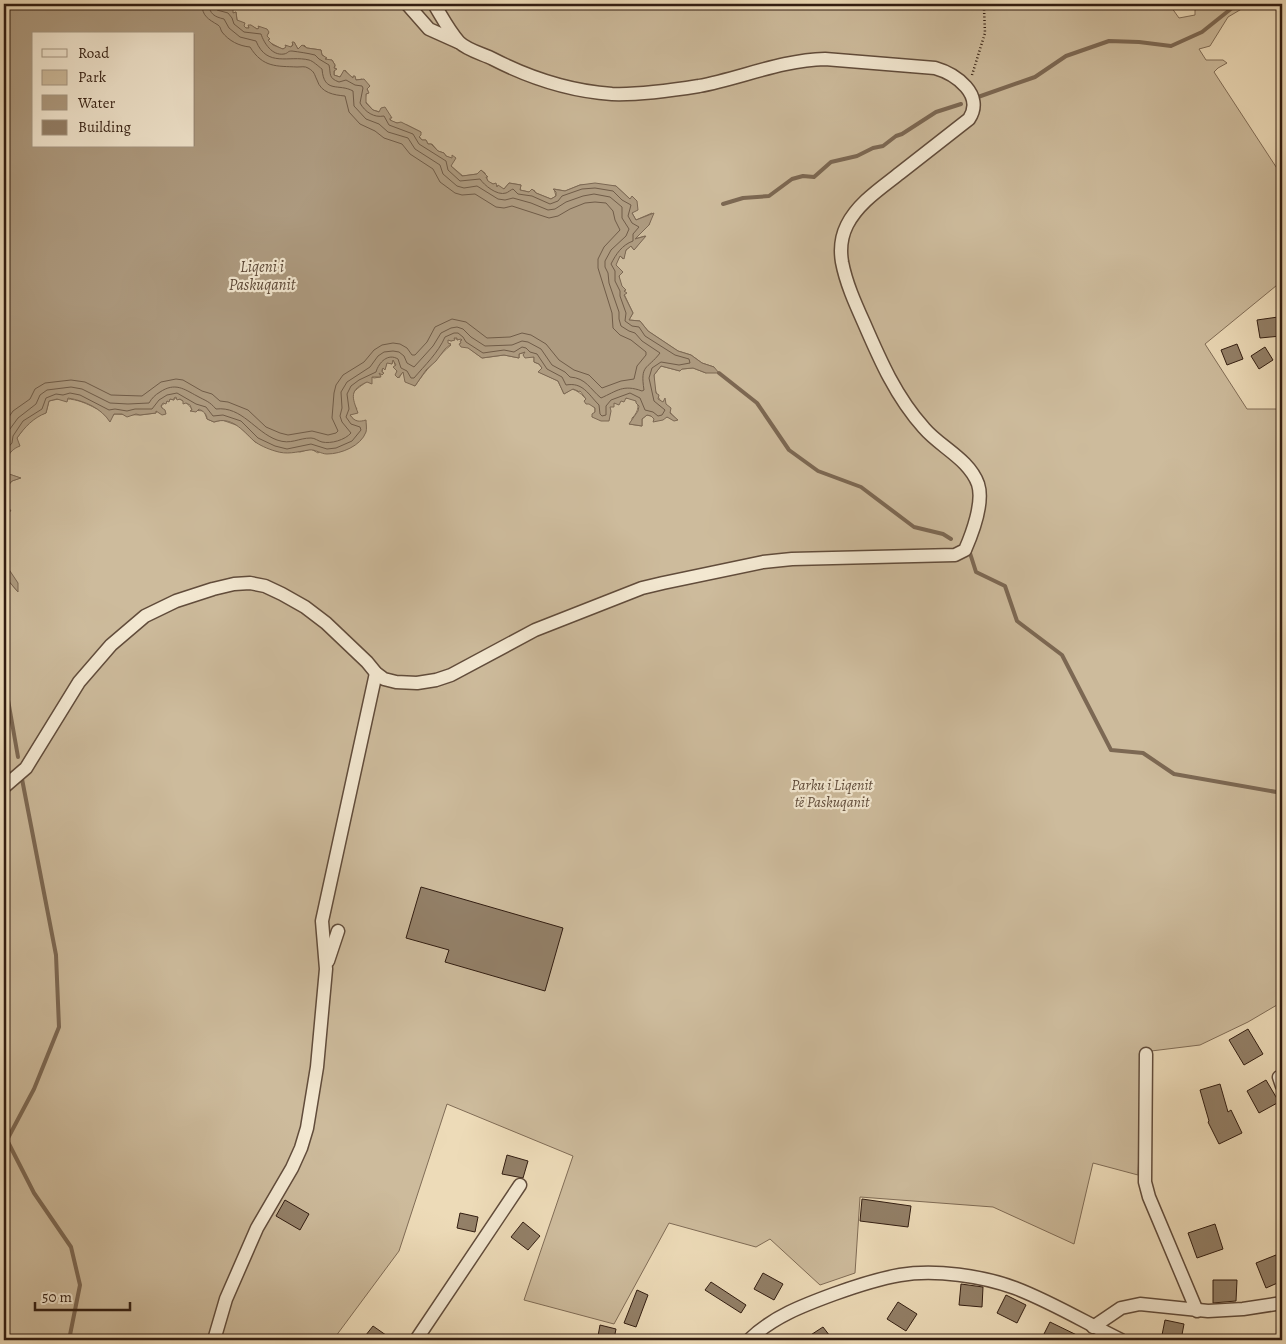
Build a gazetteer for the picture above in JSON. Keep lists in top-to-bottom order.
{
  "water": ["Liqeni i Paskuqanit"],
  "parks": ["Parku i Liqenit të Paskuqanit"],
  "legend": [
    "Road",
    "Park",
    "Water",
    "Building"
  ],
  "scale_bar": "50 m"
}
